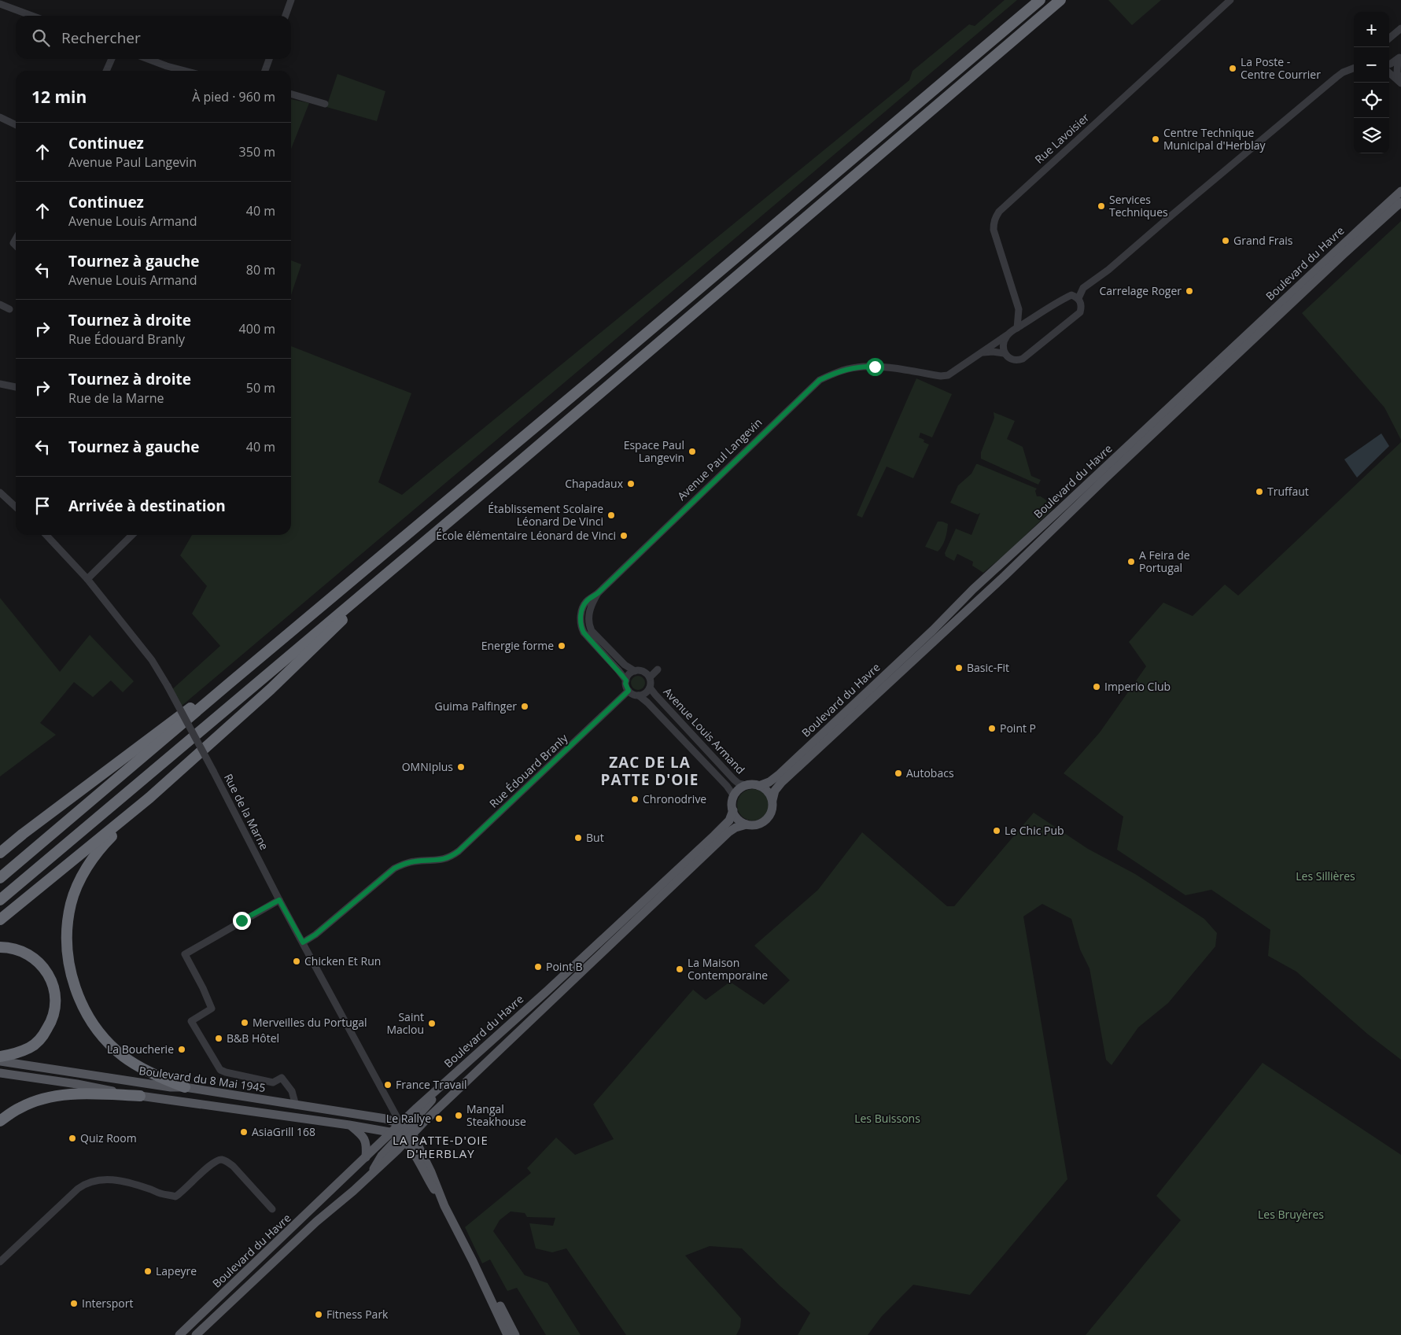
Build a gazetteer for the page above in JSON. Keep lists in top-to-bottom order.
{
  "streets": {
    "main road": ["Boulevard du Havre", "Boulevard du 8 Mai 1945"],
    "street": [
      "Rue Lavoisier",
      "Avenue Paul Langevin",
      "Avenue Louis Armand",
      "Rue Édouard Branly",
      "Rue de la Marne"
    ]
  },
  "crossings": [
    ["Rue Lavoisier", "Avenue Paul Langevin"],
    ["Boulevard du Havre", "Avenue Louis Armand"],
    ["Boulevard du Havre", "Rue de la Marne"],
    ["Boulevard du Havre", "Boulevard du 8 Mai 1945"],
    ["Avenue Louis Armand", "Rue Édouard Branly"],
    ["Rue Édouard Branly", "Rue de la Marne"],
    ["Rue de la Marne", "Boulevard du 8 Mai 1945"]
  ],
  "districts": ["ZAC DE LA PATTE D'OIE", "LA PATTE-D'OIE D'HERBLAY"],
  "parks": ["Les Sillières", "Les Buissons", "Les Bruyères"],
  "places": [
    "La Poste - Centre Courrier",
    "Centre Technique Municipal d'Herblay",
    "Services Techniques",
    "Grand Frais",
    "Carrelage Roger",
    "Espace Paul Langevin",
    "Chapadaux",
    "Truffaut",
    "Établissement Scolaire Léonard De Vinci",
    "École élémentaire Léonard de Vinci",
    "A Feira de Portugal",
    "Energie forme",
    "Basic-Fit",
    "Imperio Club",
    "Guima Palfinger",
    "Point P",
    "OMNIplus",
    "Autobacs",
    "Chronodrive",
    "Le Chic Pub",
    "But",
    "Chicken Et Run",
    "Point B",
    "La Maison Contemporaine",
    "Merveilles du Portugal",
    "Saint Maclou",
    "B&B Hôtel",
    "La Boucherie",
    "France Travail",
    "Mangal Steakhouse",
    "Le Rallye",
    "AsiaGrill 168",
    "Quiz Room",
    "Lapeyre",
    "Intersport",
    "Fitness Park"
  ],
  "page": {
    "map_buttons": ["+", "−"],
    "search": "Rechercher",
    "heading": ["12 min", "À pied · 960 m"],
    "list": [
      ["Continuez", "Avenue Paul Langevin", "350 m"],
      ["Continuez", "Avenue Louis Armand", "40 m"],
      ["Tournez à gauche", "Avenue Louis Armand", "80 m"],
      ["Tournez à droite", "Rue Édouard Branly", "400 m"],
      ["Tournez à droite", "Rue de la Marne", "50 m"],
      ["Tournez à gauche", "40 m"],
      "Arrivée à destination"
    ]
  }
}
